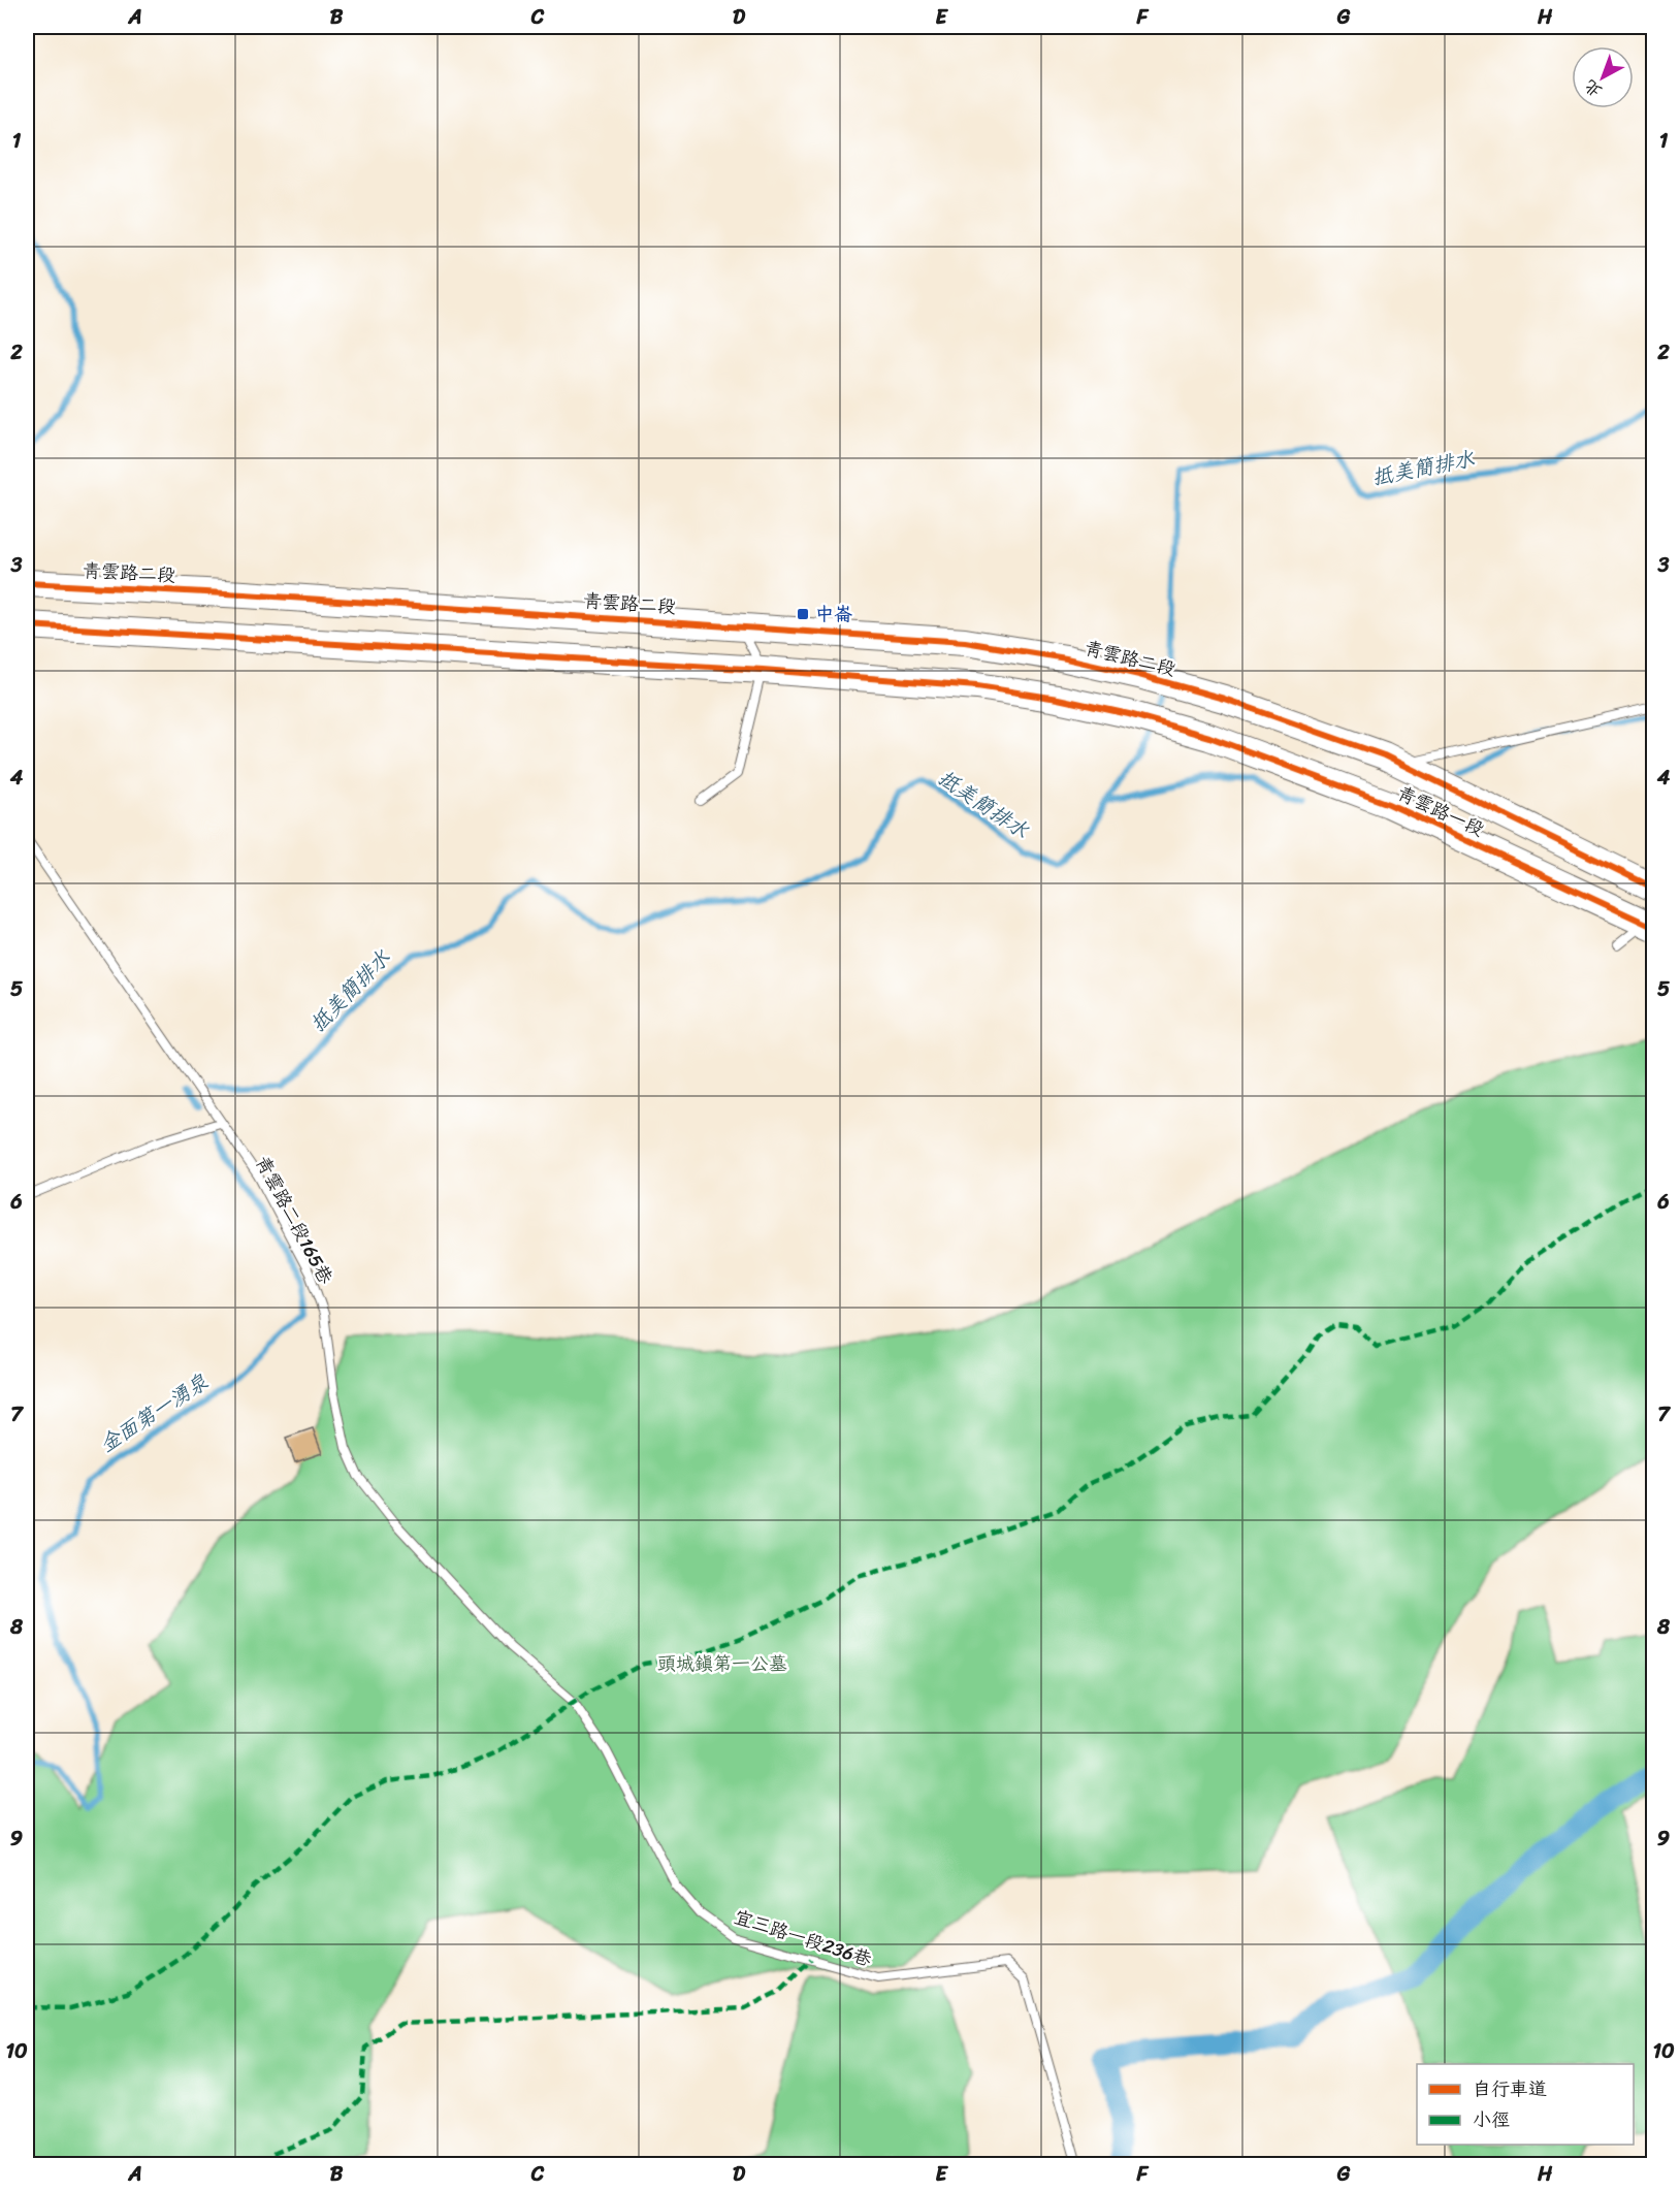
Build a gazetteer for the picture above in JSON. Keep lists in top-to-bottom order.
{
  "streets": {
    "main road": ["青雲路二段", "青雲路一段"],
    "lane": ["青雲路二段165巷", "宜三路一段236巷"]
  },
  "crossings": [
    ["青雲路二段", "青雲路一段"],
    ["青雲路二段165巷", "宜三路一段236巷"]
  ],
  "water": ["抵美簡排水", "金面第一湧泉"],
  "parks": ["頭城鎮第一公墓"],
  "places": {
    "transit": ["中崙"]
  },
  "legend": ["自行車道", "小徑"],
  "north": "bottom left",
  "grid": {
    "columns": [
      "A",
      "B",
      "C",
      "D",
      "E",
      "F",
      "G",
      "H"
    ],
    "rows": [
      "1",
      "2",
      "3",
      "4",
      "5",
      "6",
      "7",
      "8",
      "9",
      "10"
    ]
  }
}
